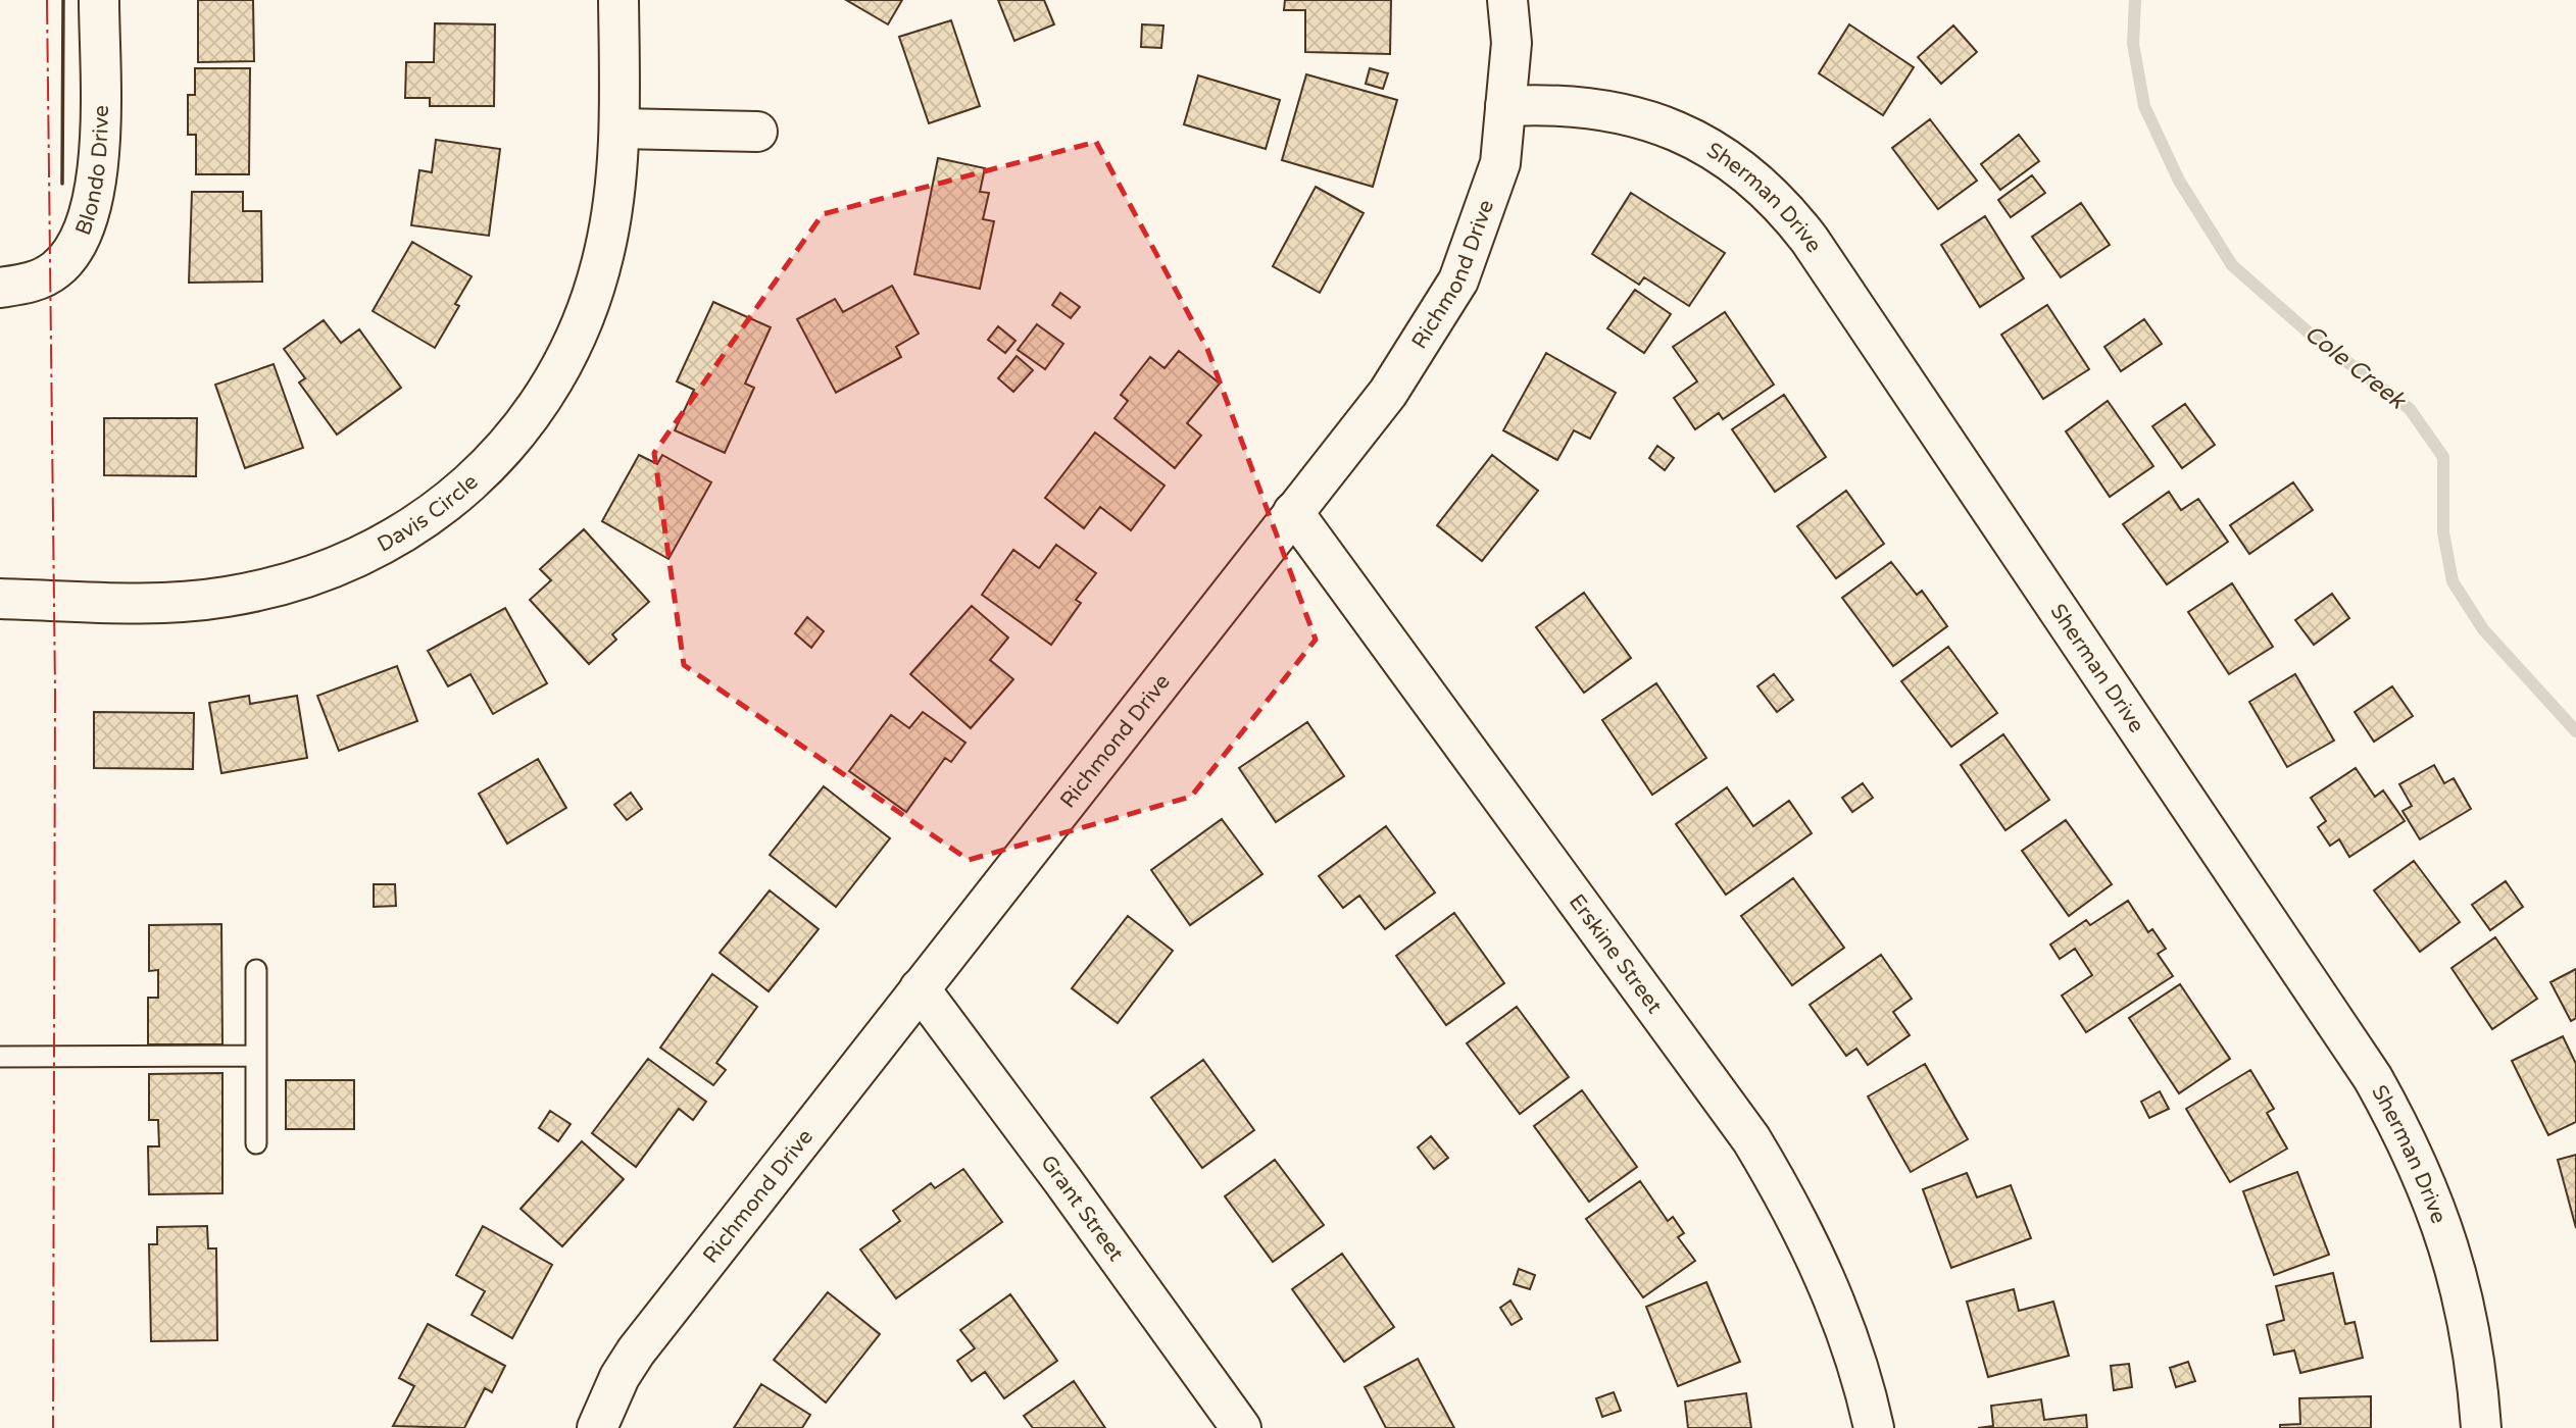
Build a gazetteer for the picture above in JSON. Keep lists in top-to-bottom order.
{
  "streets": {
    "street": [
      "Blondo Drive",
      "Sherman Drive",
      "Richmond Drive",
      "Davis Circle",
      "Erskine Street",
      "Grant Street"
    ]
  },
  "crossings": [
    ["Sherman Drive", "Richmond Drive"],
    ["Richmond Drive", "Erskine Street"],
    ["Richmond Drive", "Grant Street"]
  ],
  "water": ["Cole Creek"]
}
